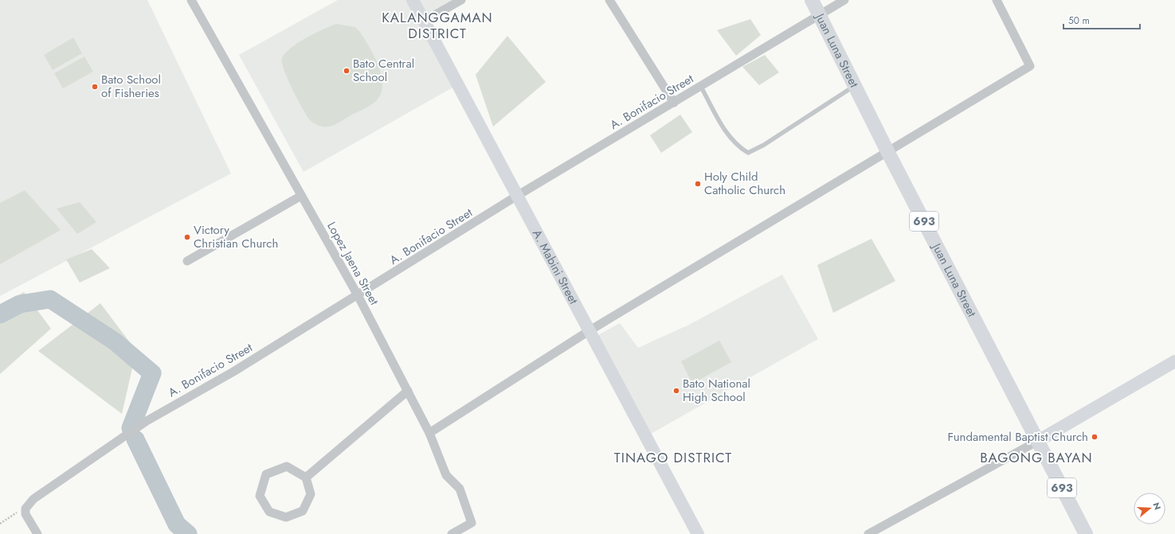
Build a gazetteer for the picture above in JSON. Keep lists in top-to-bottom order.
{
  "streets": {
    "main road": ["Juan Luna Street", "693"],
    "street": ["A. Bonifacio Street", "Lopez Jaena Street", "A. Mabini Street"]
  },
  "crossings": [
    ["Juan Luna Street", "A. Bonifacio Street"],
    ["Juan Luna Street", "693"],
    ["A. Bonifacio Street", "Lopez Jaena Street"],
    ["A. Bonifacio Street", "A. Mabini Street"]
  ],
  "districts": ["KALANGGAMAN DISTRICT", "TINAGO DISTRICT", "BAGONG BAYAN"],
  "places": [
    "Bato Central School",
    "Bato School of Fisheries",
    "Holy Child Catholic Church",
    "Victory Christian Church",
    "Bato National High School",
    "Fundamental Baptist Church"
  ],
  "scale_bar": "50 m",
  "north": "right"
}
